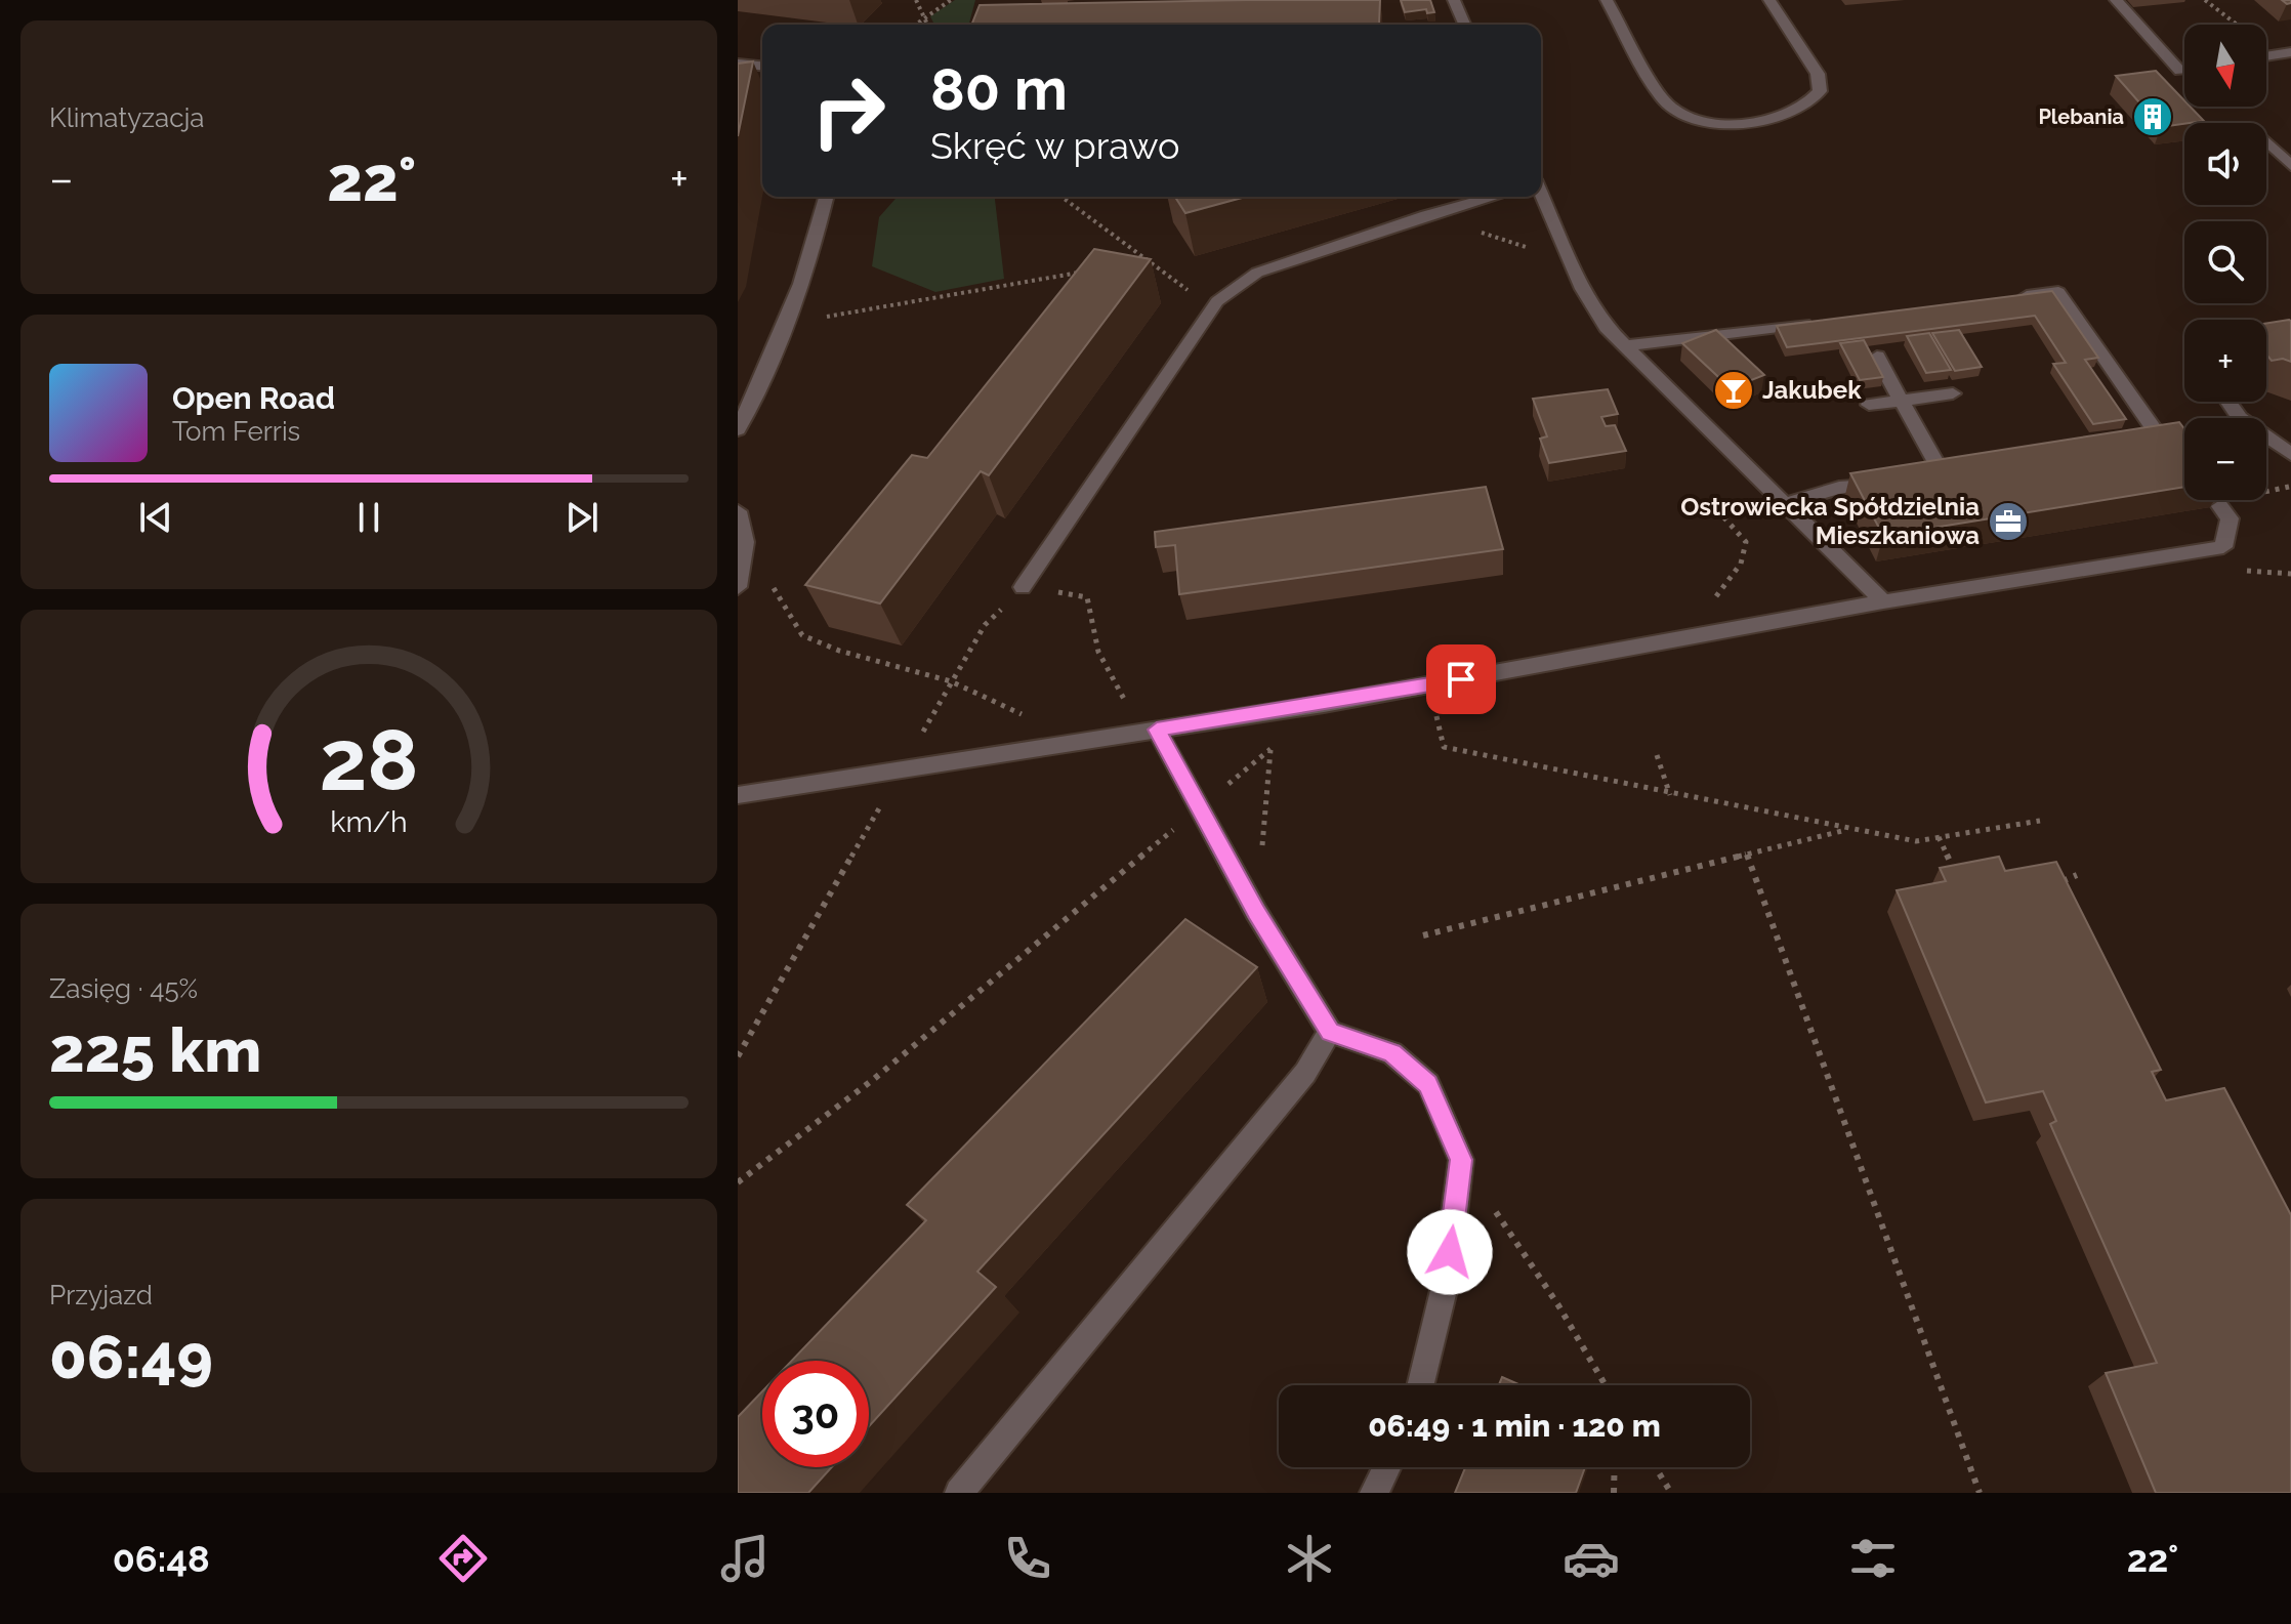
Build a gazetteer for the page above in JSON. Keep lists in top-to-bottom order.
{
  "places": {
    "building": ["Plebania"],
    "bar": ["Jakubek"],
    "office": ["Ostrowiecka Spółdzielnia Mieszkaniowa"]
  },
  "north": "bottom",
  "page": {
    "tile": [
      "Klimatyzacja",
      ["Zasięg · 45%", "225 km"],
      ["Przyjazd", "06:49"]
    ],
    "map_buttons": ["+", "−"],
    "turn": ["80 m", "Skręć w prawo"],
    "heat": ["−", "22°", "+"],
    "song": ["Open Road", "Tom Ferris"],
    "limit": "30",
    "trip": "06:49 · 1 min · 120 m",
    "tabs": ["06:48", "22°"],
    "gauge": ["28", "km/h"]
  }
}
